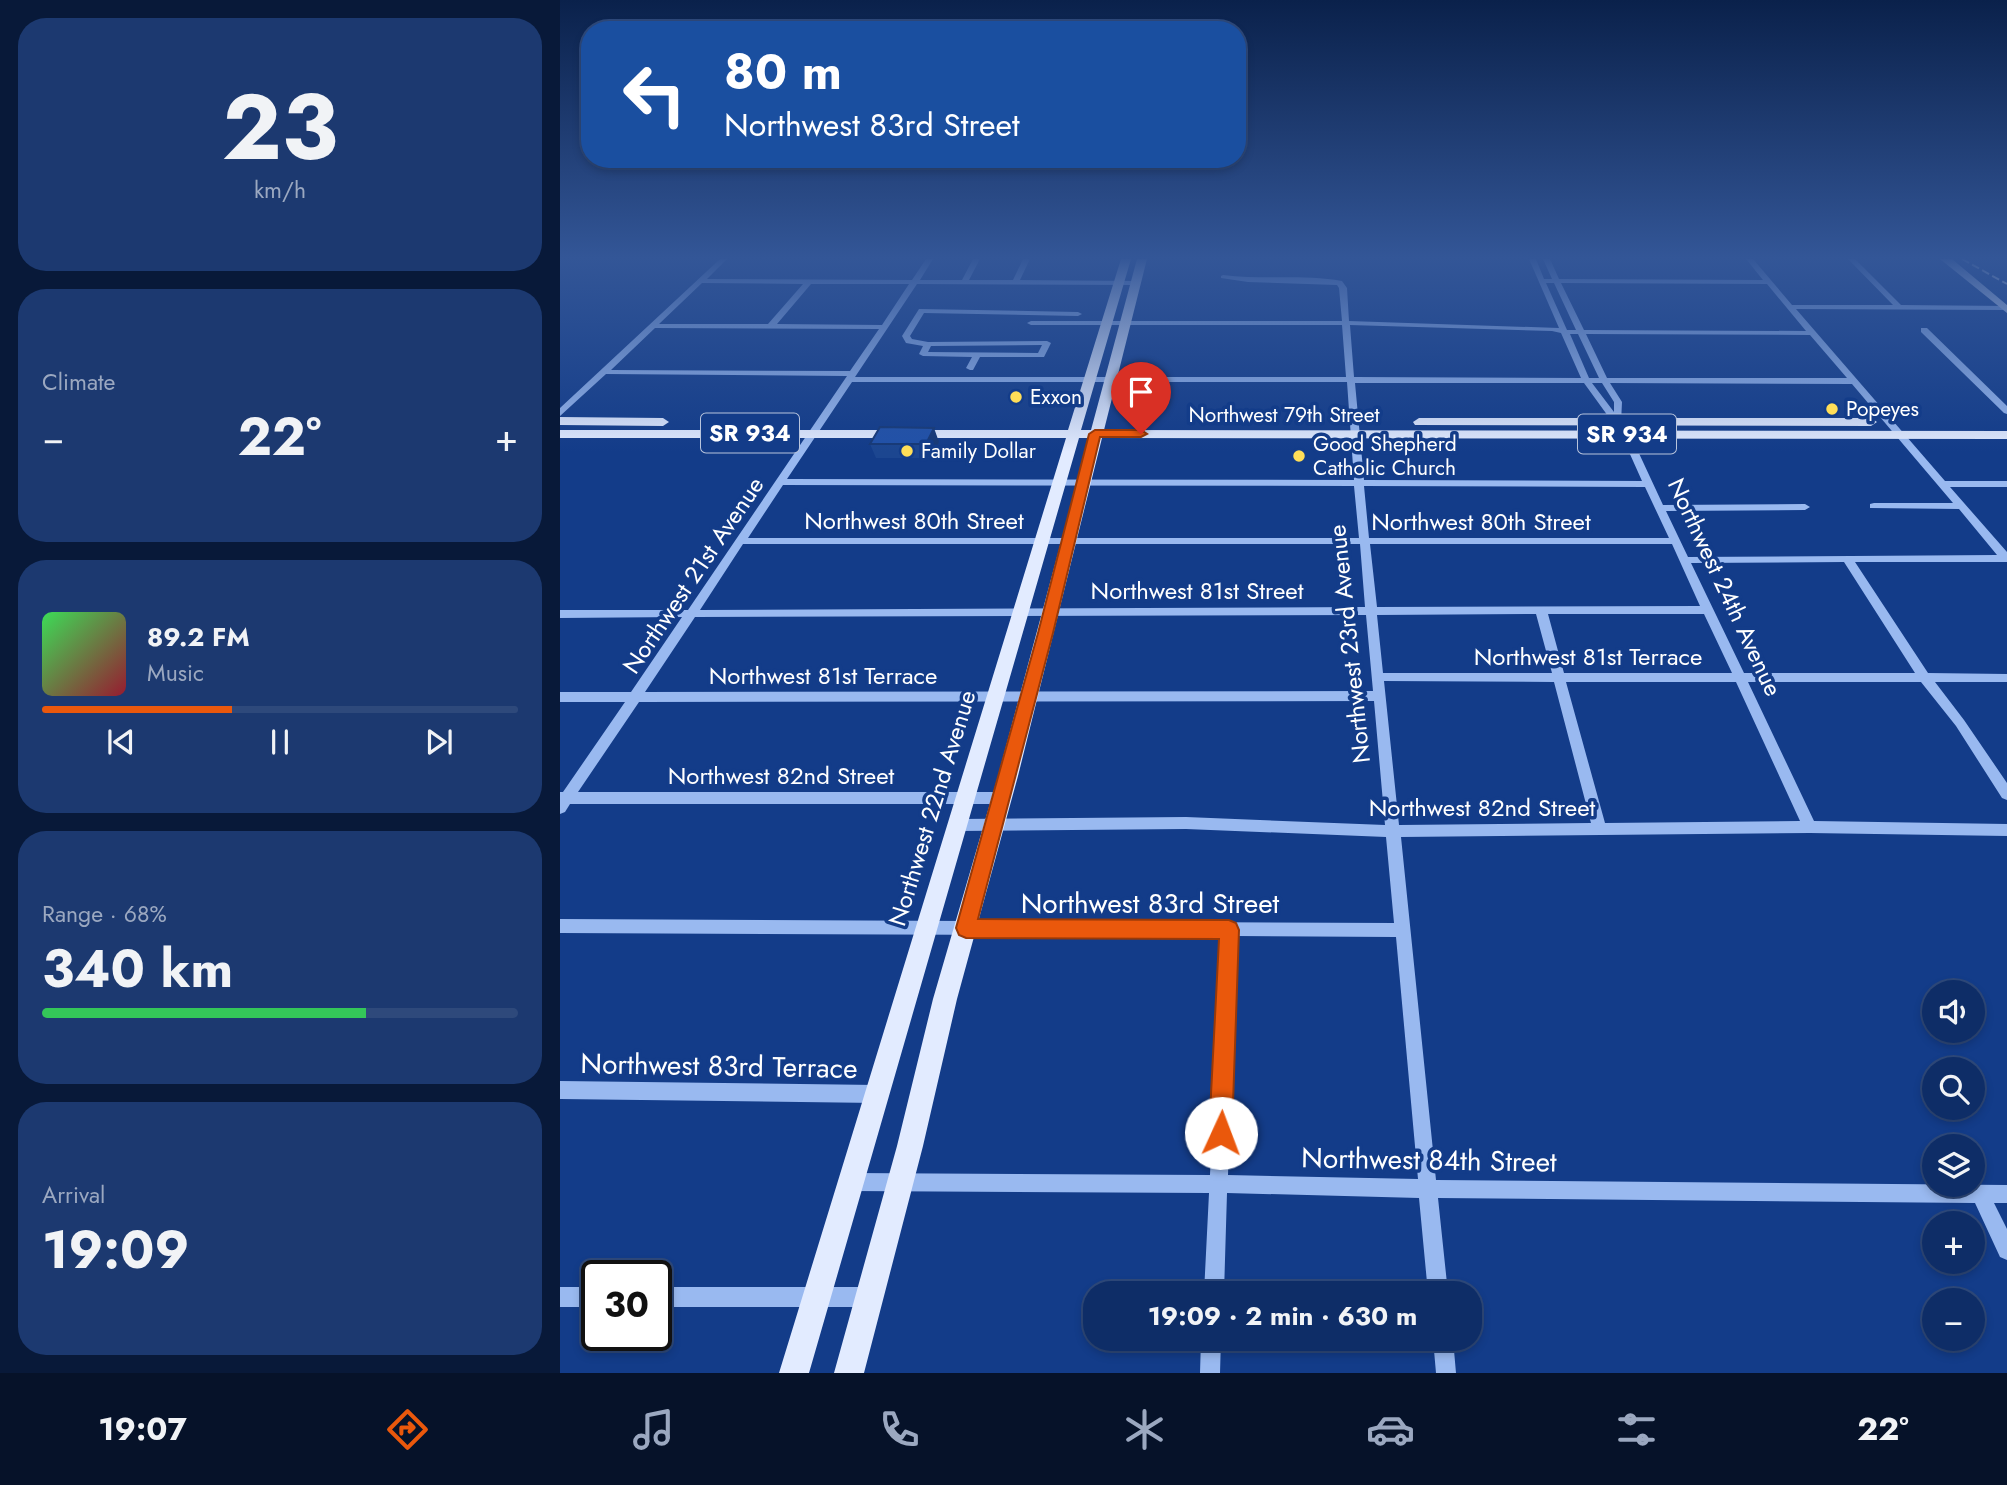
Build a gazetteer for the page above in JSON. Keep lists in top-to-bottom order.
{
  "streets": {
    "main road": ["Northwest 79th Street", "SR 934", "Northwest 22nd Avenue"],
    "street": [
      "Northwest 80th Street",
      "Northwest 21st Avenue",
      "Northwest 24th Avenue",
      "Northwest 81st Street",
      "Northwest 23rd Avenue",
      "Northwest 81st Terrace",
      "Northwest 82nd Street",
      "Northwest 83rd Street",
      "Northwest 83rd Terrace",
      "Northwest 84th Street"
    ]
  },
  "crossings": [
    ["Northwest 79th Street", "Northwest 21st Avenue"],
    ["Northwest 79th Street", "Northwest 24th Avenue"],
    ["Northwest 79th Street", "Northwest 23rd Avenue"],
    ["Northwest 79th Street", "Northwest 22nd Avenue"],
    ["Northwest 80th Street", "Northwest 21st Avenue"],
    ["Northwest 80th Street", "Northwest 24th Avenue"],
    ["Northwest 80th Street", "Northwest 23rd Avenue"],
    ["Northwest 80th Street", "Northwest 22nd Avenue"],
    ["Northwest 21st Avenue", "Northwest 81st Street"],
    ["Northwest 21st Avenue", "Northwest 81st Terrace"],
    ["Northwest 21st Avenue", "Northwest 82nd Street"],
    ["Northwest 24th Avenue", "Northwest 81st Street"],
    ["Northwest 24th Avenue", "Northwest 81st Terrace"],
    ["Northwest 24th Avenue", "Northwest 82nd Street"],
    ["Northwest 81st Street", "Northwest 23rd Avenue"],
    ["Northwest 81st Street", "Northwest 22nd Avenue"],
    ["Northwest 23rd Avenue", "Northwest 81st Terrace"],
    ["Northwest 23rd Avenue", "Northwest 82nd Street"],
    ["Northwest 23rd Avenue", "Northwest 83rd Street"],
    ["Northwest 23rd Avenue", "Northwest 84th Street"],
    ["Northwest 81st Terrace", "Northwest 22nd Avenue"],
    ["Northwest 82nd Street", "Northwest 22nd Avenue"],
    ["Northwest 22nd Avenue", "Northwest 83rd Street"],
    ["Northwest 22nd Avenue", "Northwest 83rd Terrace"],
    ["Northwest 22nd Avenue", "Northwest 84th Street"]
  ],
  "places": [
    "Exxon",
    "Popeyes",
    "Family Dollar",
    "Good Shepherd Catholic Church"
  ],
  "page": {
    "tile": [
      ["23", "km/h"],
      "Climate",
      ["Range · 68%", "340 km"],
      ["Arrival", "19:09"]
    ],
    "turn": ["80 m", "Northwest 83rd Street"],
    "heat": ["−", "22°", "+"],
    "song": ["89.2 FM", "Music"],
    "map_buttons": ["+", "−"],
    "limit": "30",
    "trip": "19:09 · 2 min · 630 m",
    "tabs": ["19:07", "22°"]
  }
}
